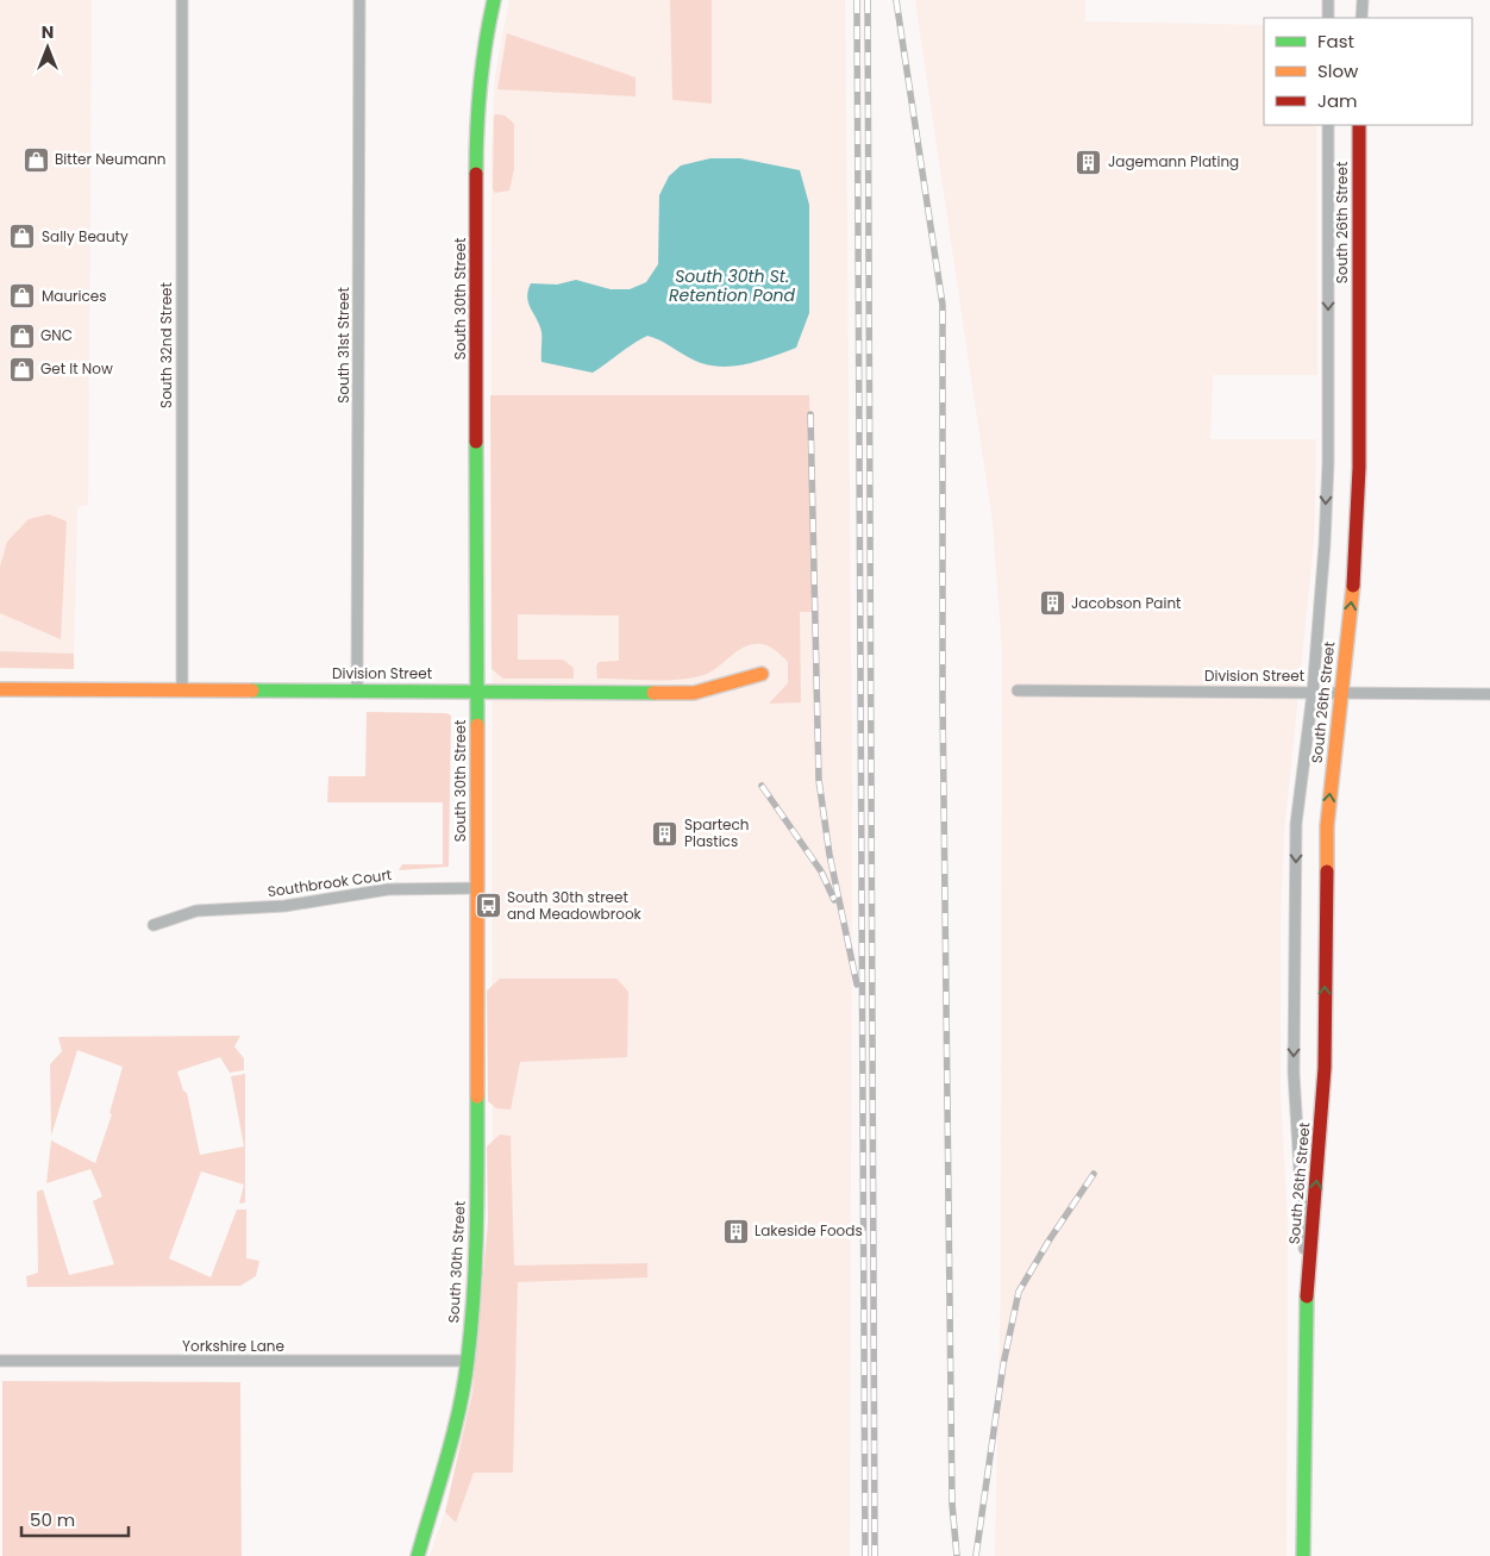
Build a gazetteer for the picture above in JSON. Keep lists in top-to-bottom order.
{
  "streets": {
    "street": [
      "South 26th Street",
      "South 30th Street",
      "South 32nd Street",
      "South 31st Street",
      "Division Street",
      "Southbrook Court",
      "Yorkshire Lane"
    ]
  },
  "crossings": [
    ["South 26th Street", "Division Street"],
    ["South 30th Street", "Division Street"],
    ["South 30th Street", "Southbrook Court"],
    ["South 30th Street", "Yorkshire Lane"],
    ["South 32nd Street", "Division Street"],
    ["South 31st Street", "Division Street"]
  ],
  "water": ["South 30th St. Retention Pond"],
  "places": {
    "shop": [
      "Bitter Neumann",
      "Sally Beauty",
      "Maurices",
      "GNC",
      "Get It Now"
    ],
    "building": [
      "Jagemann Plating",
      "Jacobson Paint",
      "Spartech Plastics",
      "Lakeside Foods"
    ],
    "bus stop": ["South 30th street and Meadowbrook"]
  },
  "legend": ["Fast", "Slow", "Jam"],
  "scale_bar": "50 m",
  "north": "top"
}
